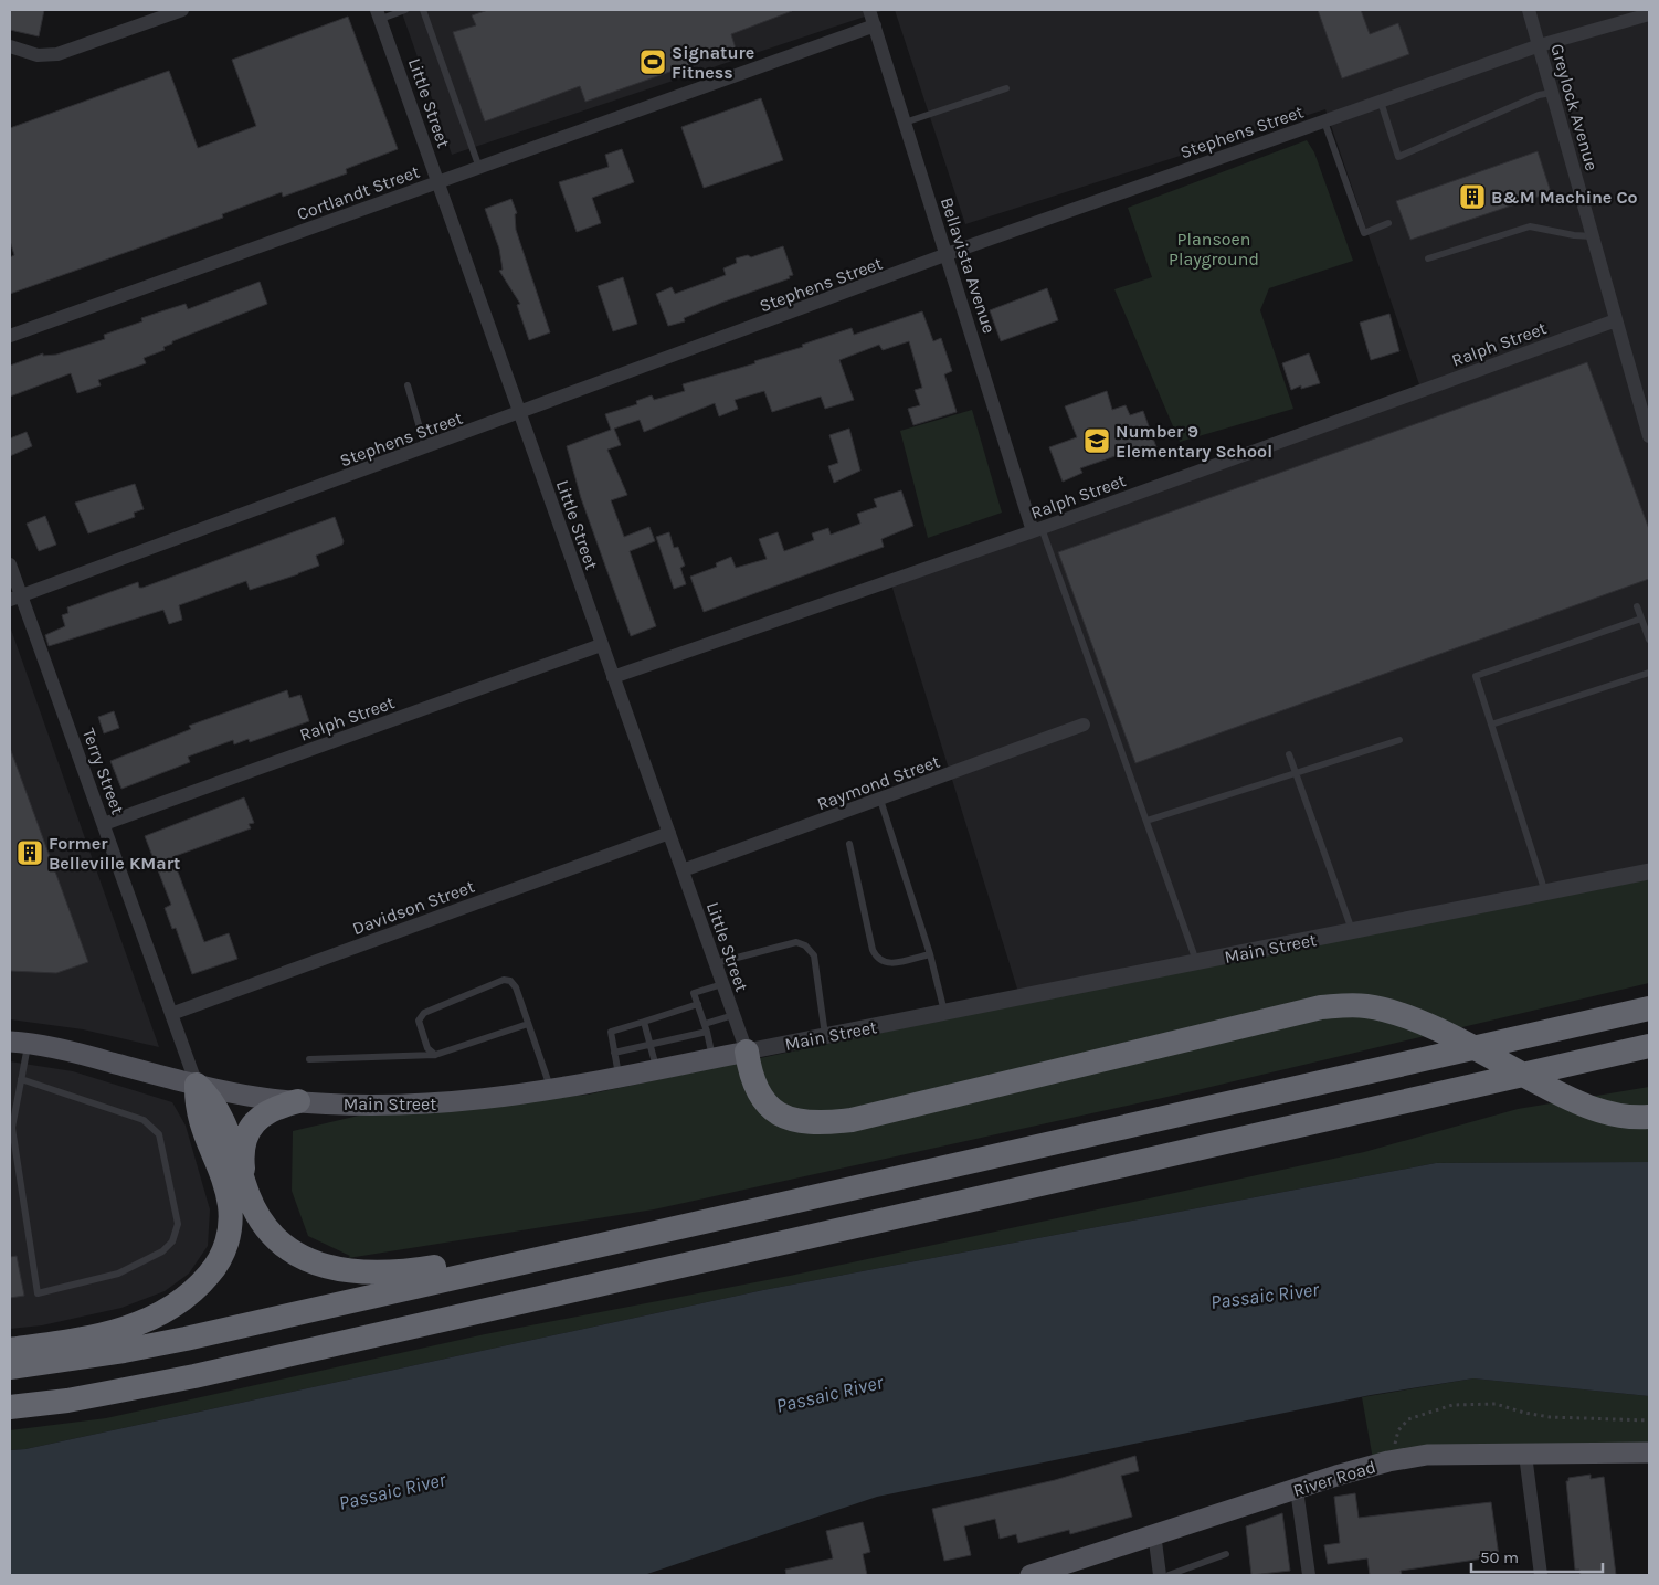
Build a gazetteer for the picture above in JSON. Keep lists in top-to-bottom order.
{
  "streets": {
    "main road": ["Main Street", "River Road"],
    "street": [
      "Little Street",
      "Greylock Avenue",
      "Stephens Street",
      "Cortlandt Street",
      "Bellavista Avenue",
      "Ralph Street",
      "Terry Street",
      "Raymond Street",
      "Davidson Street"
    ]
  },
  "crossings": [
    ["Little Street", "Stephens Street"],
    ["Little Street", "Cortlandt Street"],
    ["Little Street", "Ralph Street"],
    ["Little Street", "Raymond Street"],
    ["Little Street", "Davidson Street"],
    ["Little Street", "Main Street"],
    ["Greylock Avenue", "Stephens Street"],
    ["Greylock Avenue", "Ralph Street"],
    ["Stephens Street", "Bellavista Avenue"],
    ["Stephens Street", "Terry Street"],
    ["Cortlandt Street", "Bellavista Avenue"],
    ["Bellavista Avenue", "Ralph Street"],
    ["Ralph Street", "Terry Street"],
    ["Terry Street", "Davidson Street"],
    ["Terry Street", "Main Street"]
  ],
  "water": ["Passaic River"],
  "parks": ["Plansoen Playground"],
  "places": {
    "sports": ["Signature Fitness"],
    "building": ["B&M Machine Co", "Former Belleville KMart"],
    "school or university": ["Number 9 Elementary School"]
  },
  "scale_bar": "50 m"
}
